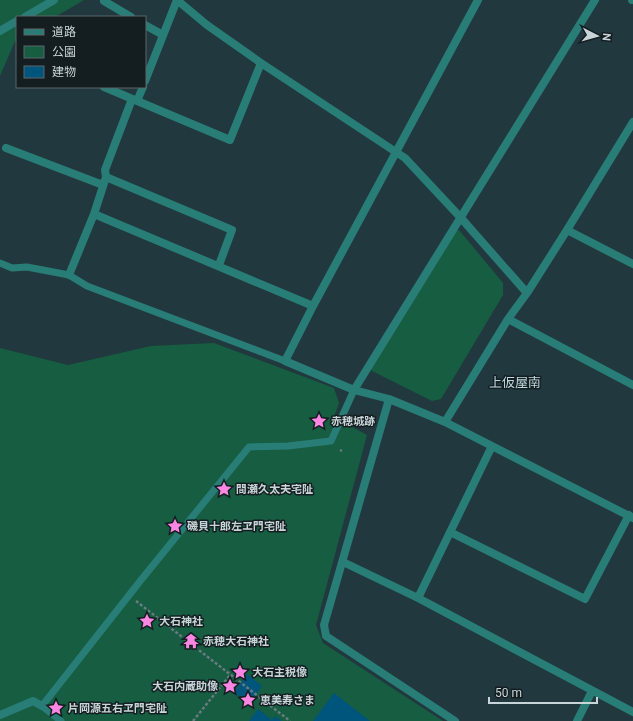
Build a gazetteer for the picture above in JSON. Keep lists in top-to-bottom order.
{
  "districts": ["上仮屋南"],
  "places": {
    "place": [
      "赤穂城跡",
      "間瀬久太夫宅阯",
      "磯貝十郎左ヱ門宅阯",
      "大石神社",
      "大石主税像",
      "大石内蔵助像",
      "恵美寿さま",
      "片岡源五右ヱ門宅阯"
    ],
    "temple": ["赤穂大石神社"]
  },
  "legend": ["道路", "公園", "建物"],
  "scale_bar": "50 m",
  "north": "right"
}
